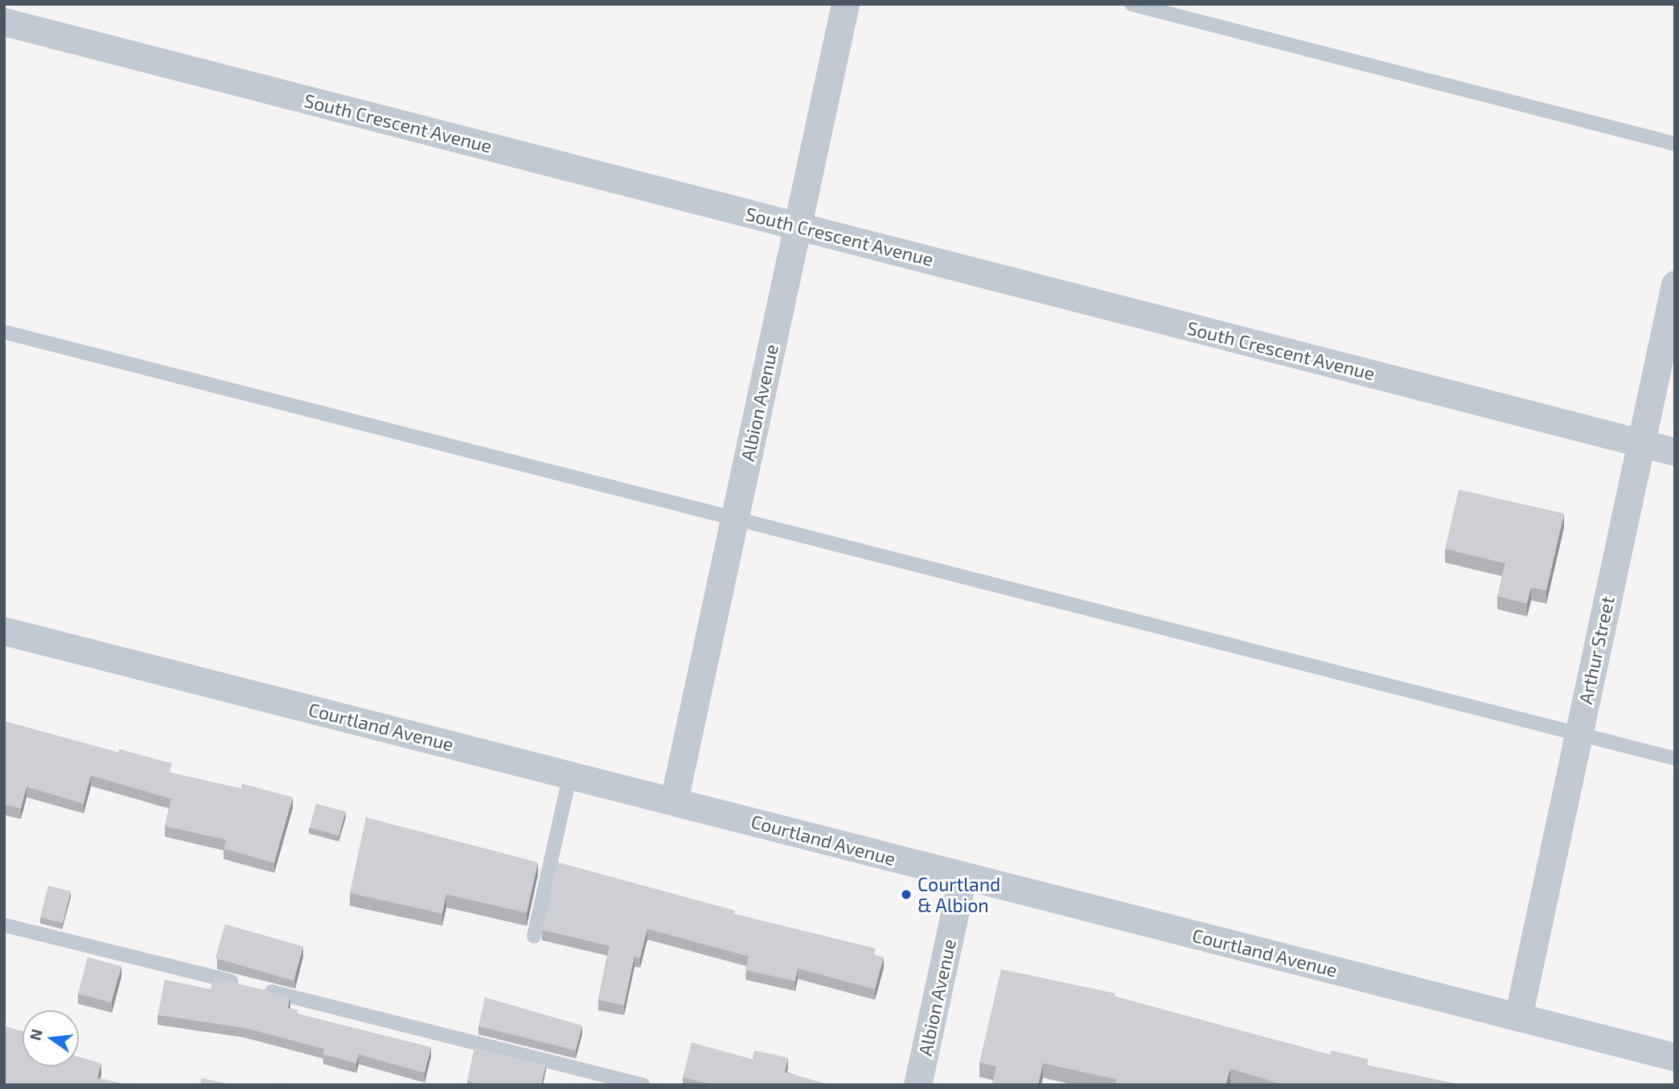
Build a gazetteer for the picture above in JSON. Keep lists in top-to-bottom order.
{
  "streets": {
    "street": [
      "South Crescent Avenue",
      "Albion Avenue",
      "Arthur Street",
      "Courtland Avenue"
    ]
  },
  "crossings": [
    ["South Crescent Avenue", "Albion Avenue"],
    ["South Crescent Avenue", "Arthur Street"],
    ["Albion Avenue", "Courtland Avenue"],
    ["Arthur Street", "Courtland Avenue"]
  ],
  "places": ["Courtland & Albion"],
  "north": "left"
}
